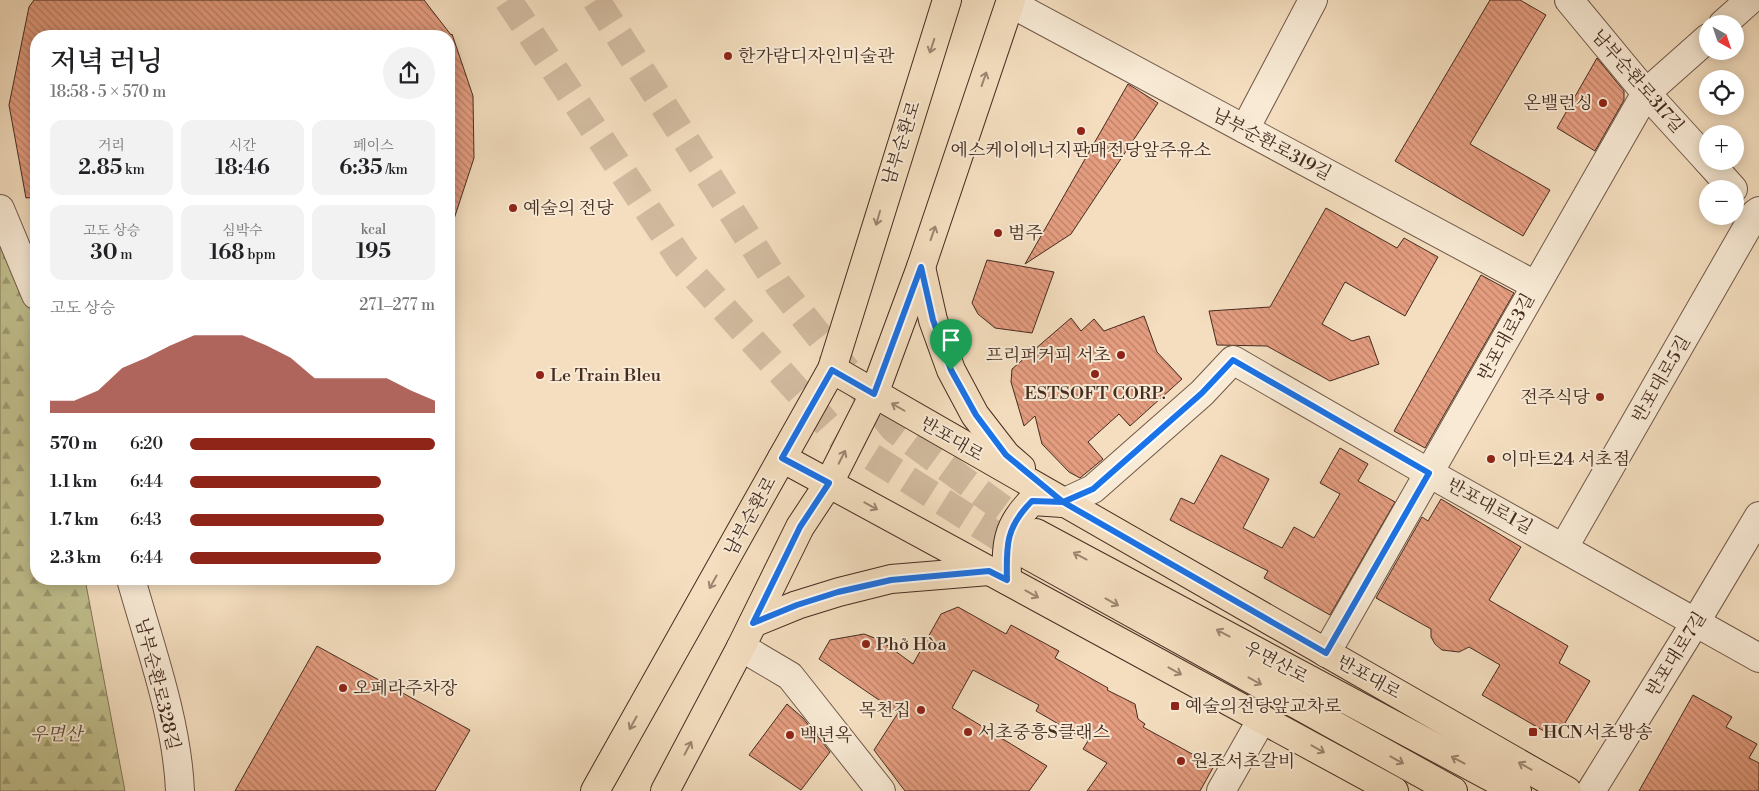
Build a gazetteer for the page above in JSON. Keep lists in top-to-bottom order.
{
  "streets": {
    "main road": ["남부순환로", "반포대로", "우면산로"],
    "street": [
      "남부순환로317길",
      "남부순환로319길",
      "반포대로3길",
      "반포대로5길",
      "반포대로1길",
      "반포대로7길",
      "남부순환로328길"
    ]
  },
  "crossings": [
    ["남부순환로317길", "반포대로3길"],
    ["남부순환로317길", "반포대로5길"],
    ["남부순환로", "반포대로"],
    ["남부순환로319길", "반포대로3길"],
    ["반포대로3길", "반포대로"],
    ["반포대로3길", "반포대로1길"],
    ["반포대로5길", "반포대로1길"],
    ["반포대로", "반포대로1길"],
    ["반포대로1길", "반포대로7길"]
  ],
  "parks": ["우면산"],
  "places": {
    "other": [
      "한가람디자인미술관",
      "온밸런싱",
      "에스케이에너지판매전당앞주유소",
      "예술의 전당",
      "범주",
      "프리퍼커피 서초",
      "ESTSOFT CORP.",
      "Le Train Bleu",
      "전주식당",
      "이마트24 서초점",
      "Phở Hòa",
      "오페라주차장",
      "목천집",
      "서초중흥S클래스",
      "백년옥",
      "원조서초갈비"
    ],
    "transit": ["예술의전당앞교차로", "HCN서초방송"]
  },
  "north": "bottom right",
  "page": {
    "map_buttons": ["+", "−"],
    "heading": ["저녁 러닝", "18:58 · 5 × 570 m"],
    "stats": [
      ["거리", "2.85 km"],
      ["시간", "18:46"],
      ["페이스", "6:35 /km"],
      ["고도 상승", "30 m"],
      ["심박수", "168 bpm"],
      ["kcal", "195"]
    ],
    "chart": ["고도 상승", "271–277 m"],
    "list": [
      {
        "name": "570 m",
        "note": "6:20"
      },
      {
        "name": "1.1 km",
        "note": "6:44"
      },
      {
        "name": "1.7 km",
        "note": "6:43"
      },
      {
        "name": "2.3 km",
        "note": "6:44"
      }
    ]
  }
}
